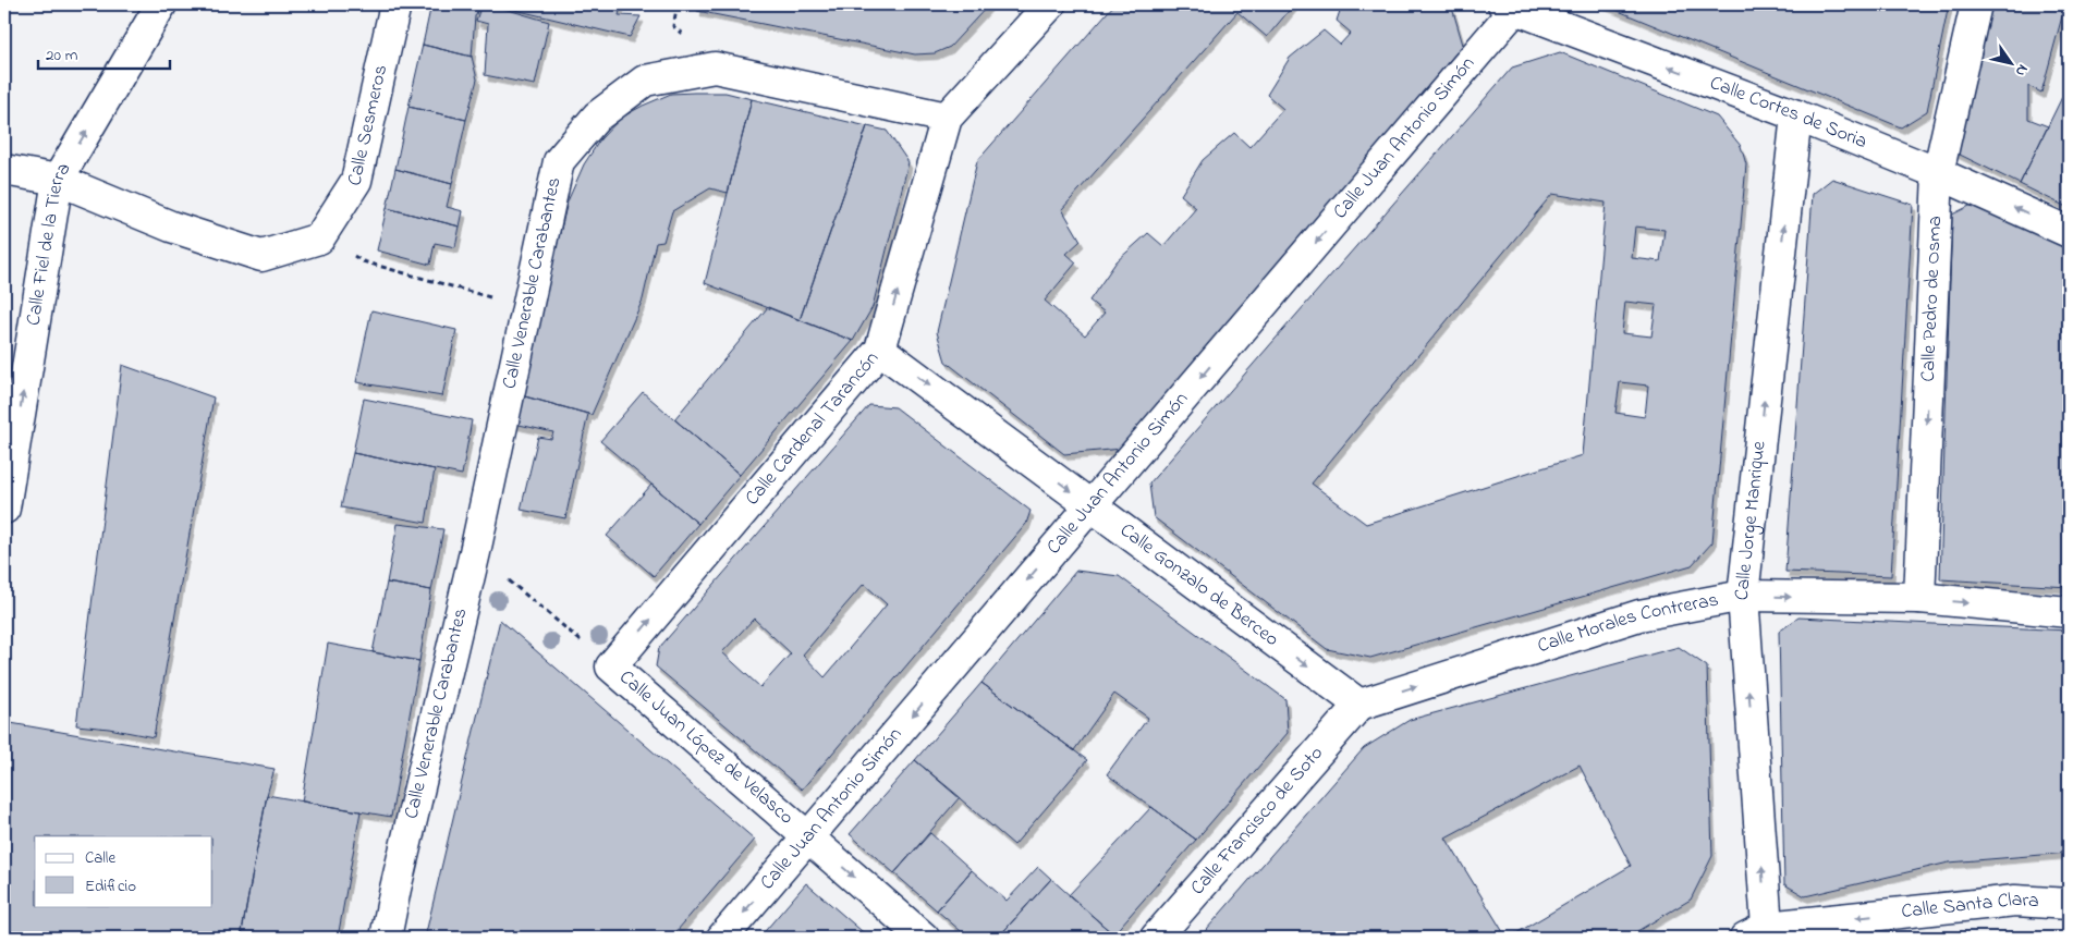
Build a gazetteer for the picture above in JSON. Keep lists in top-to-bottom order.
{
  "streets": {
    "street": [
      "Calle Cortes de Soria",
      "Calle Sesmeros",
      "Calle Juan Antonio Simón",
      "Calle Fiel de la Tierra",
      "Calle Venerable Carabantes",
      "Calle Pedro de Osma",
      "Calle Cardenal Tarancón",
      "Calle Jorge Manrique",
      "Calle Gonzalo de Berceo",
      "Calle Morales Contreras",
      "Calle Juan López de Velasco",
      "Calle Francisco de Soto",
      "Calle Santa Clara"
    ]
  },
  "crossings": [
    ["Calle Cortes de Soria", "Calle Juan Antonio Simón"],
    ["Calle Cortes de Soria", "Calle Pedro de Osma"],
    ["Calle Cortes de Soria", "Calle Jorge Manrique"],
    ["Calle Sesmeros", "Calle Fiel de la Tierra"],
    ["Calle Juan Antonio Simón", "Calle Gonzalo de Berceo"],
    ["Calle Juan Antonio Simón", "Calle Juan López de Velasco"],
    ["Calle Venerable Carabantes", "Calle Cardenal Tarancón"],
    ["Calle Pedro de Osma", "Calle Morales Contreras"],
    ["Calle Cardenal Tarancón", "Calle Gonzalo de Berceo"],
    ["Calle Cardenal Tarancón", "Calle Juan López de Velasco"],
    ["Calle Jorge Manrique", "Calle Morales Contreras"],
    ["Calle Jorge Manrique", "Calle Santa Clara"],
    ["Calle Gonzalo de Berceo", "Calle Morales Contreras"],
    ["Calle Gonzalo de Berceo", "Calle Francisco de Soto"],
    ["Calle Morales Contreras", "Calle Francisco de Soto"]
  ],
  "one_way": [
    "Calle Cortes de Soria",
    "Calle Juan Antonio Simón",
    "Calle Fiel de la Tierra",
    "Calle Pedro de Osma",
    "Calle Cardenal Tarancón",
    "Calle Jorge Manrique",
    "Calle Gonzalo de Berceo",
    "Calle Morales Contreras",
    "Calle Juan López de Velasco",
    "Calle Santa Clara"
  ],
  "legend": ["Calle", "Edificio"],
  "scale_bar": "20 m",
  "north": "bottom right"
}
